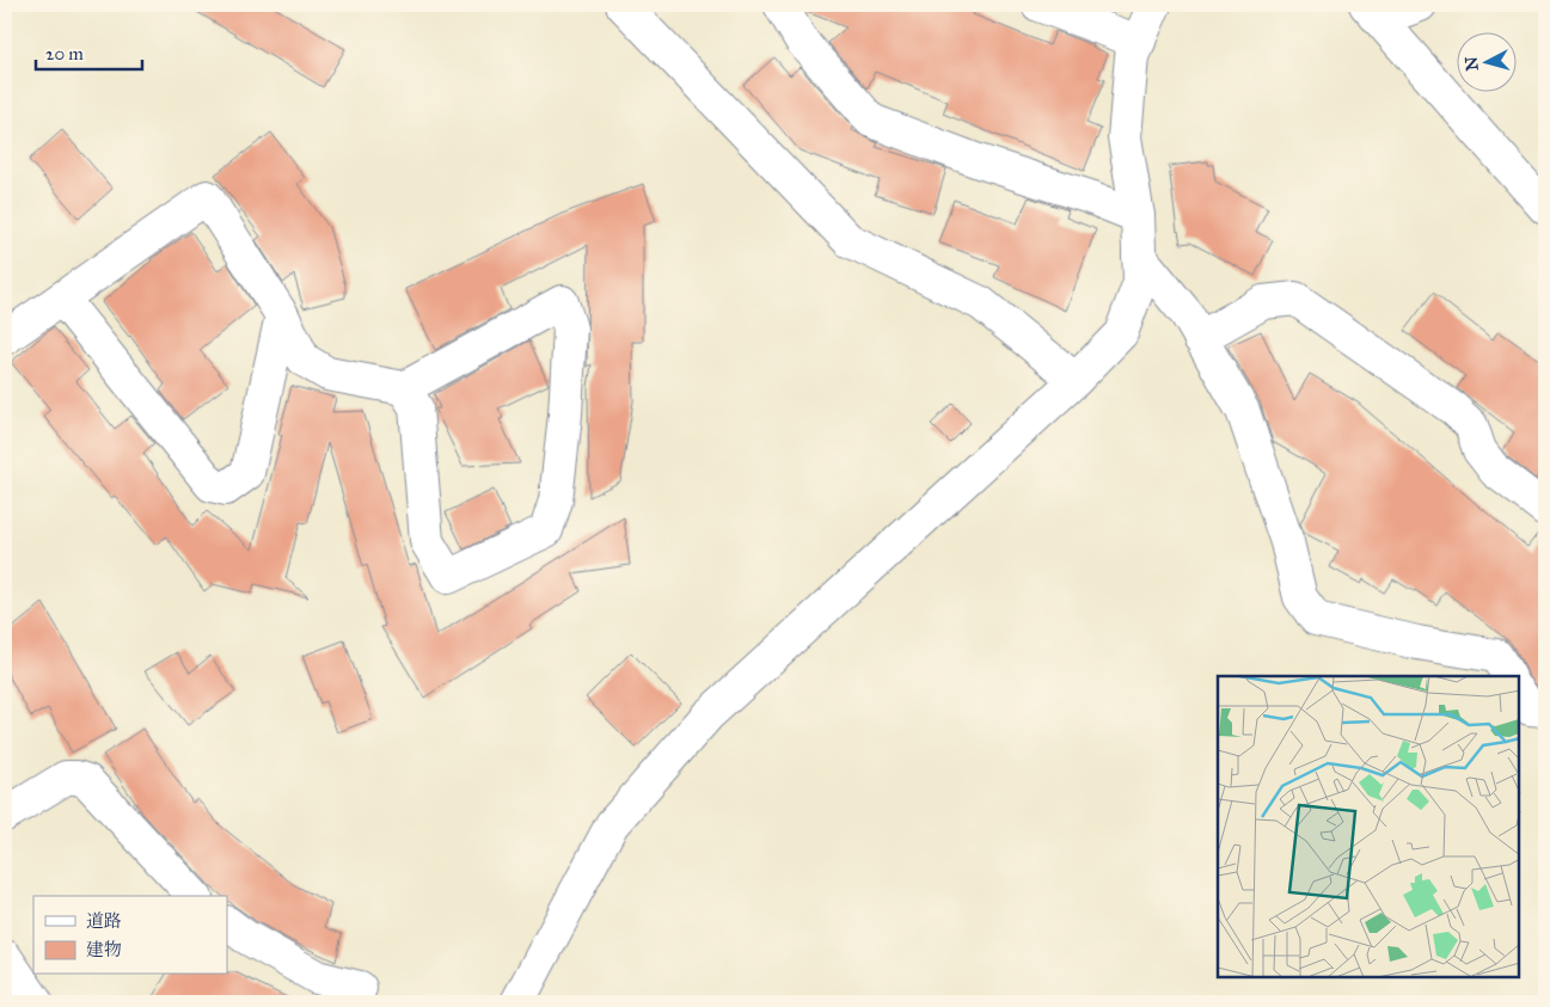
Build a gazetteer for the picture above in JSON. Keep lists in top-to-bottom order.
{
  "legend": ["道路", "建物"],
  "scale_bar": "20 m",
  "north": "left"
}
